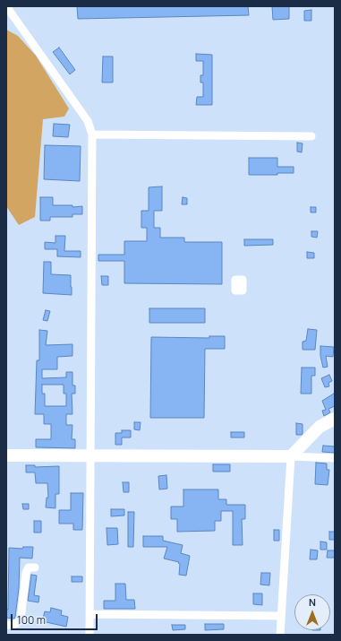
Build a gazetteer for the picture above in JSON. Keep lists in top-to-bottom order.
{
  "scale_bar": "100 m",
  "north": "top"
}
